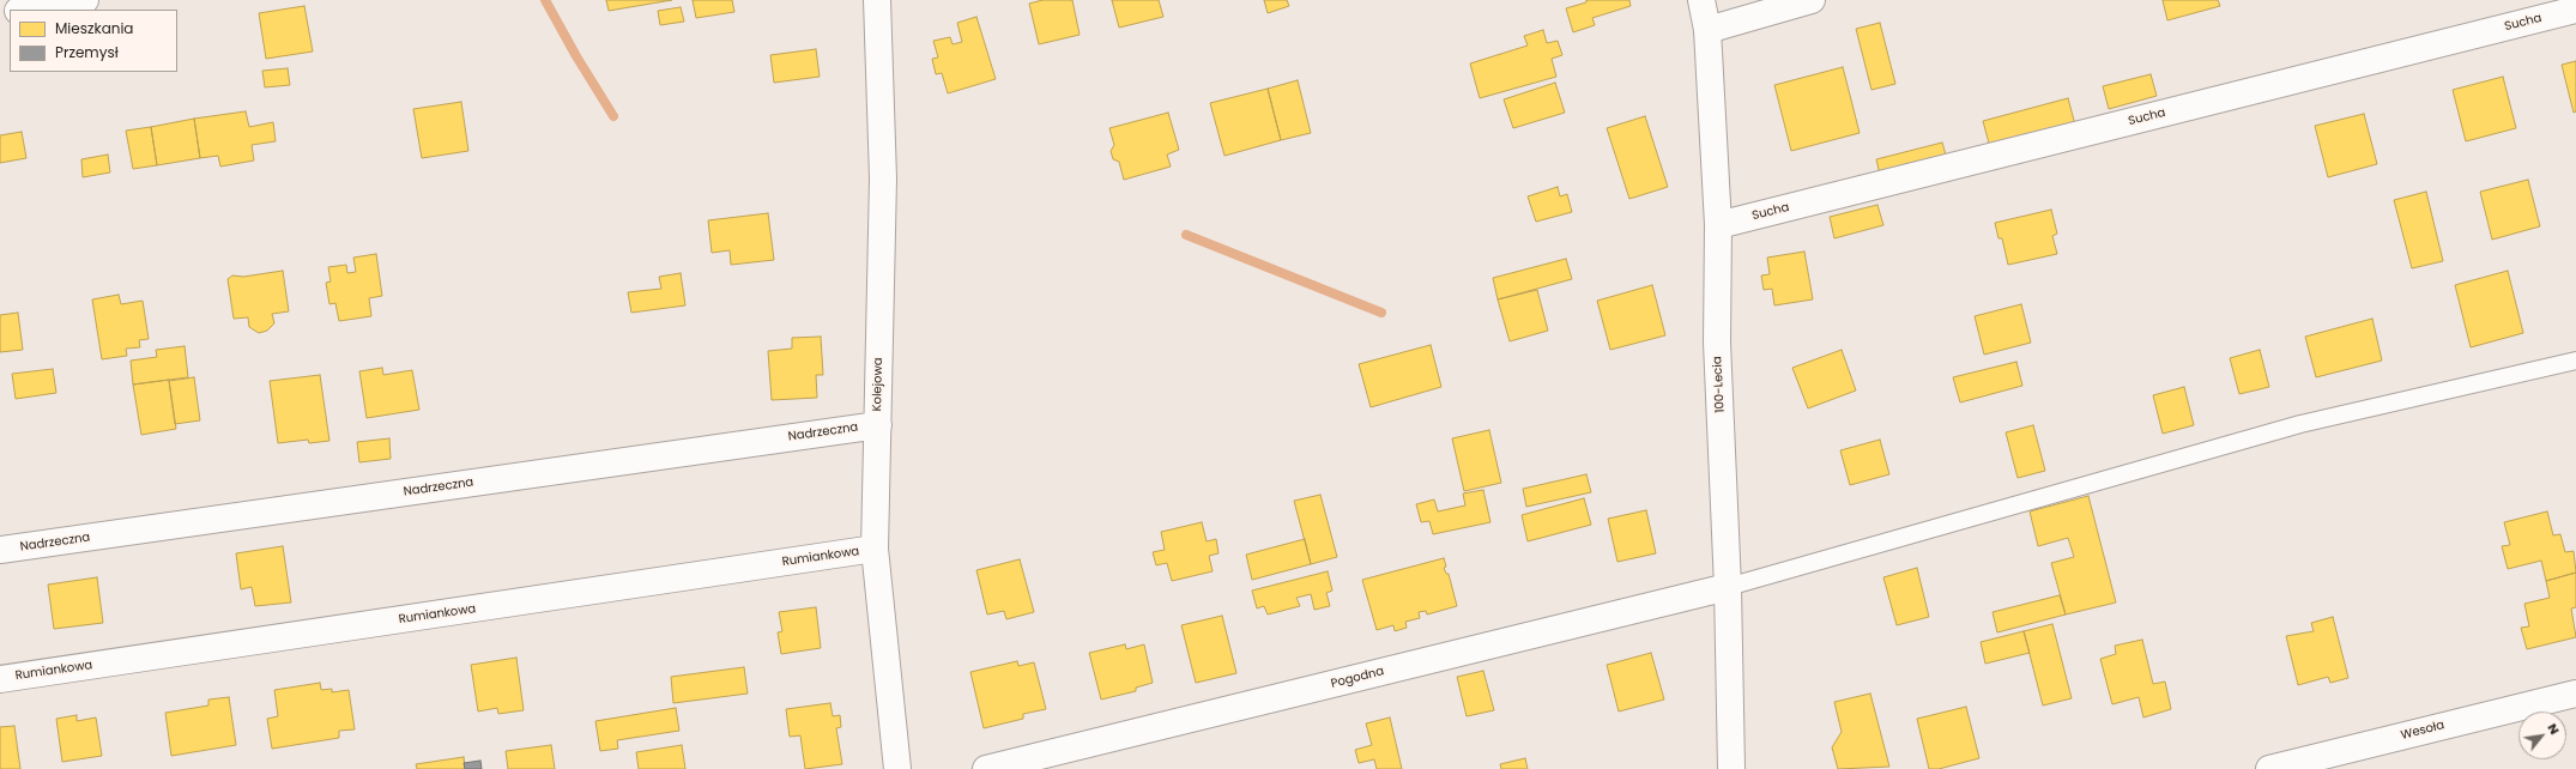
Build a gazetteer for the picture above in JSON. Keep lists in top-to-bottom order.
{
  "streets": {
    "street": [
      "Sucha",
      "Kolejowa",
      "100-Lecia",
      "Nadrzeczna",
      "Rumiankowa",
      "Pogodna",
      "Wesoła"
    ]
  },
  "crossings": [
    ["Sucha", "100-Lecia"],
    ["Kolejowa", "Nadrzeczna"],
    ["Kolejowa", "Rumiankowa"],
    ["100-Lecia", "Pogodna"]
  ],
  "legend": ["Mieszkania", "Przemysł"],
  "north": "top right"
}
